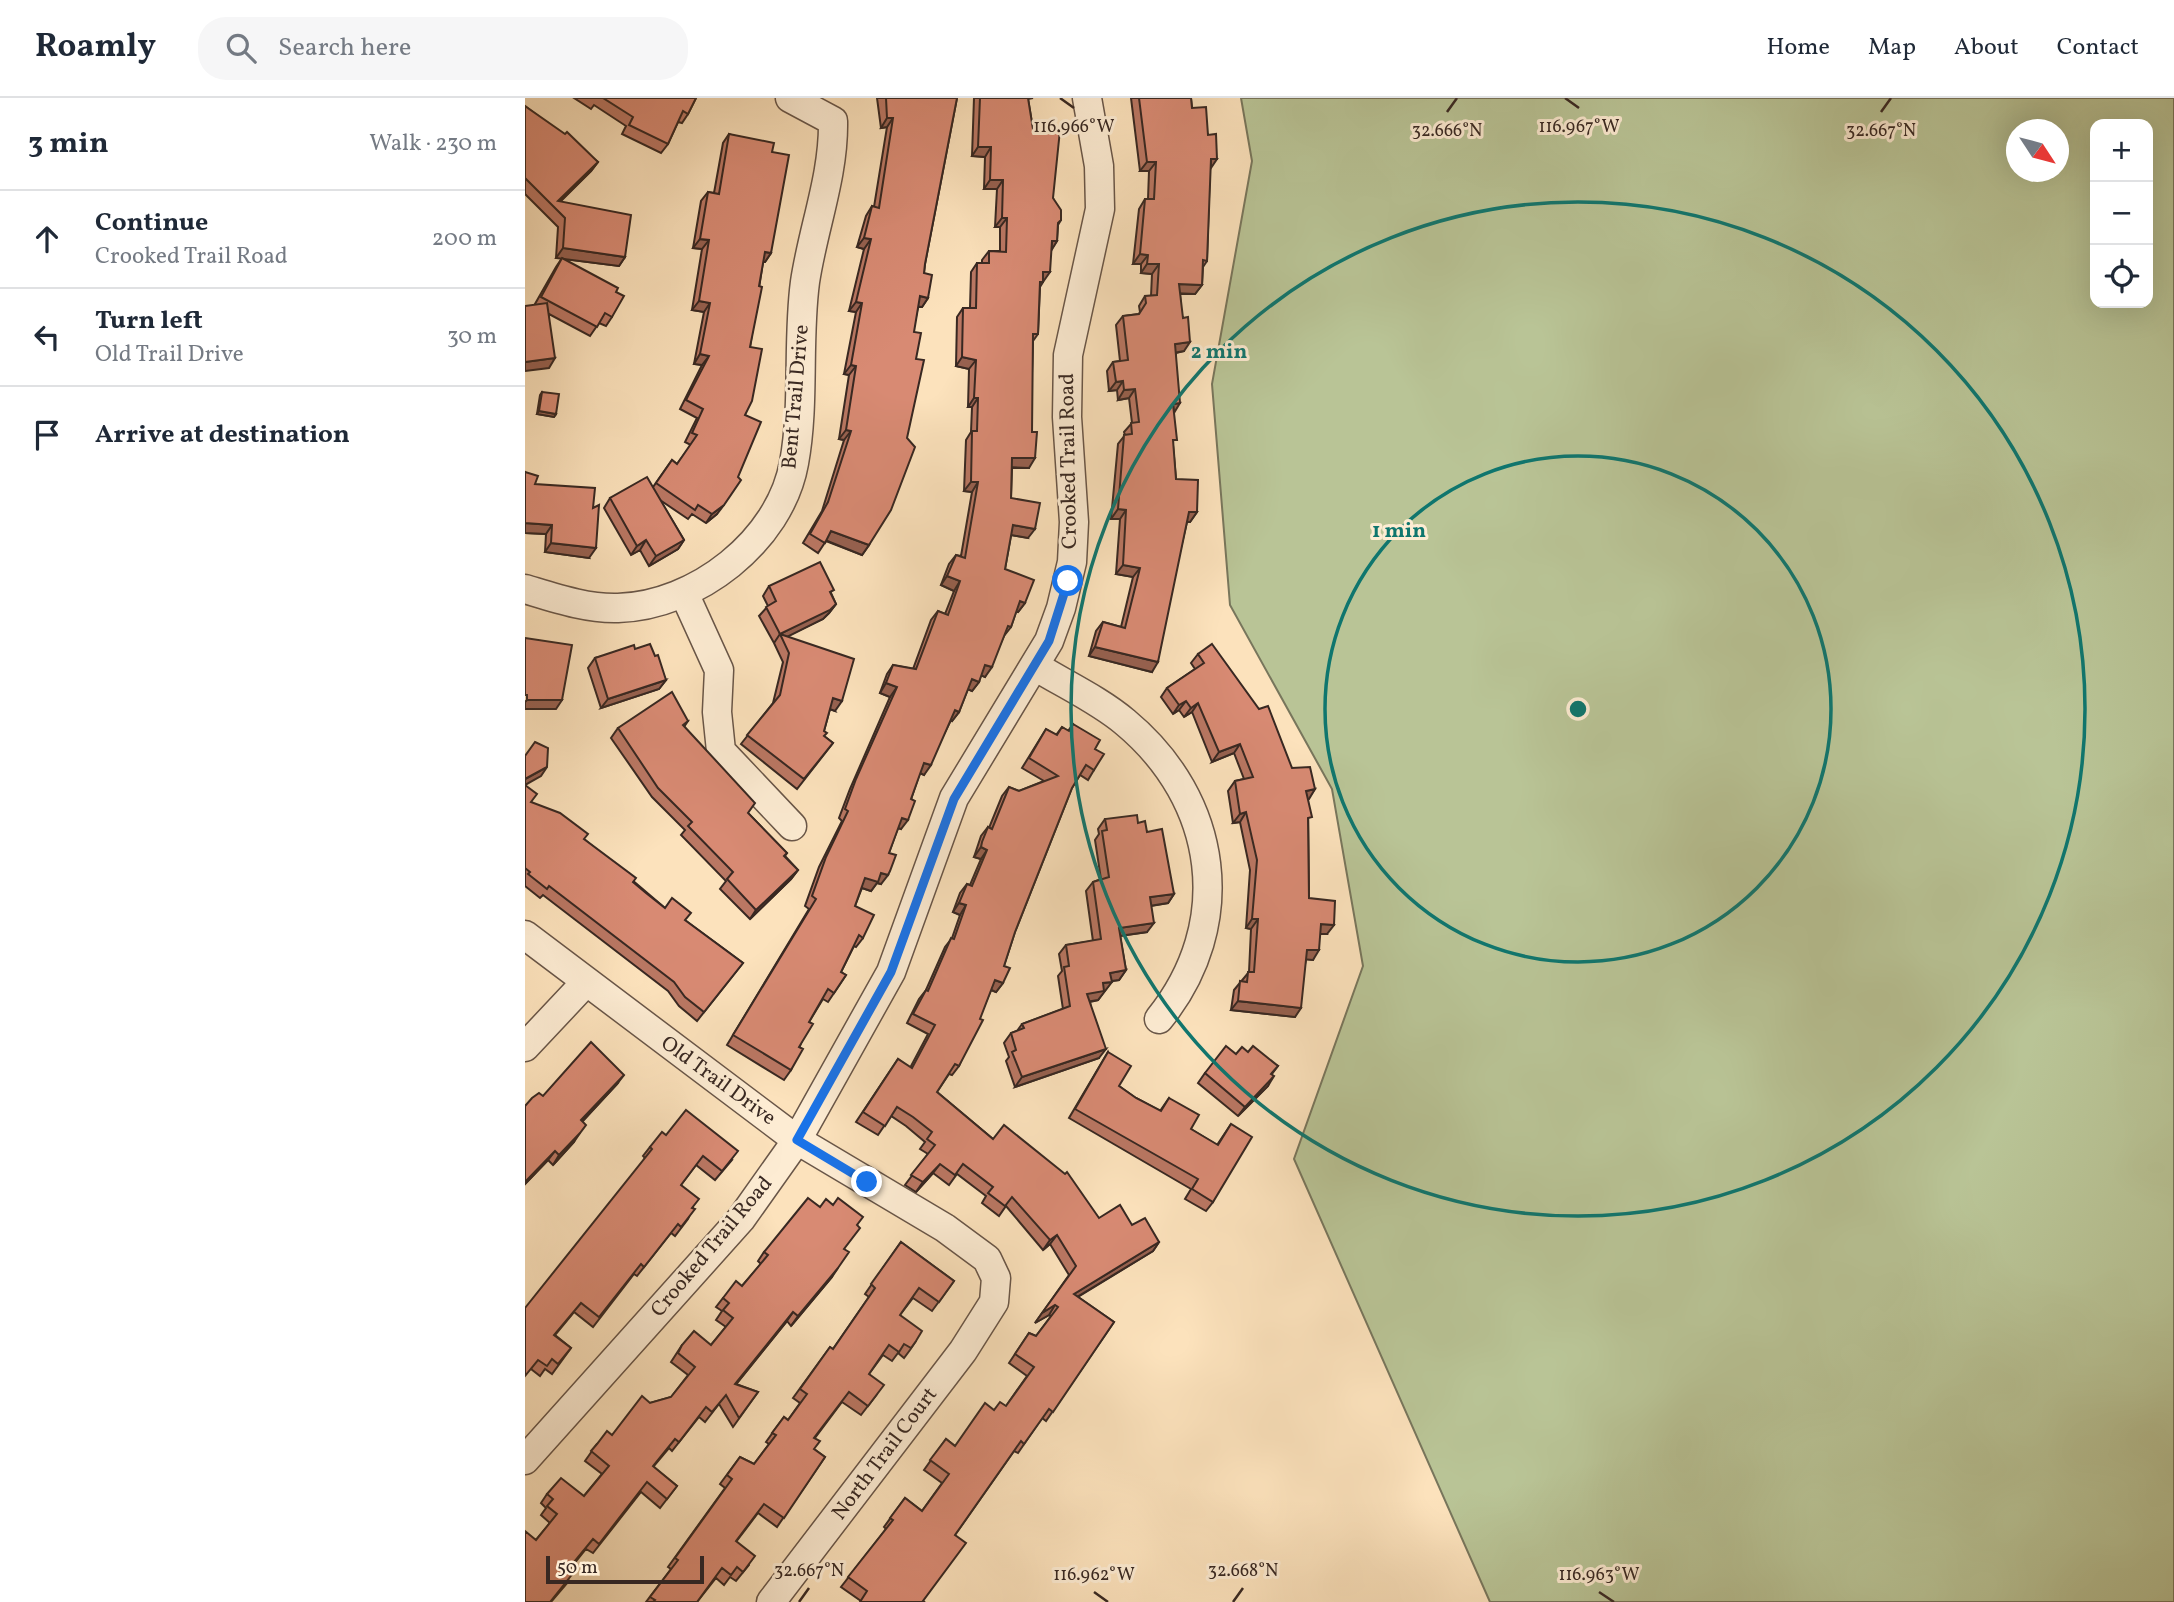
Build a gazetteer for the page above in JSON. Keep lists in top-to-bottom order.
{
  "streets": {
    "street": [
      "Bent Trail Drive",
      "Crooked Trail Road",
      "Old Trail Drive",
      "North Trail Court"
    ]
  },
  "crossings": [
    ["Crooked Trail Road", "Old Trail Drive"],
    ["Old Trail Drive", "North Trail Court"]
  ],
  "scale_bar": "50 m",
  "north": "bottom right",
  "page": {
    "header": "Roamly",
    "search": "Search here",
    "nav": [
      "Home",
      "Map",
      "About",
      "Contact"
    ],
    "heading": ["3 min", "Walk · 230 m"],
    "map_buttons": ["+", "−"],
    "list": [
      ["Continue", "Crooked Trail Road", "200 m"],
      ["Turn left", "Old Trail Drive", "30 m"],
      "Arrive at destination"
    ],
    "scale": "50 m"
  },
  "coordinates": [
    "116.966°W",
    "116.967°W",
    "32.666°N",
    "32.667°N",
    "32.668°N",
    "116.962°W",
    "116.963°W"
  ],
  "rings": ["2 min", "1 min"]
}
